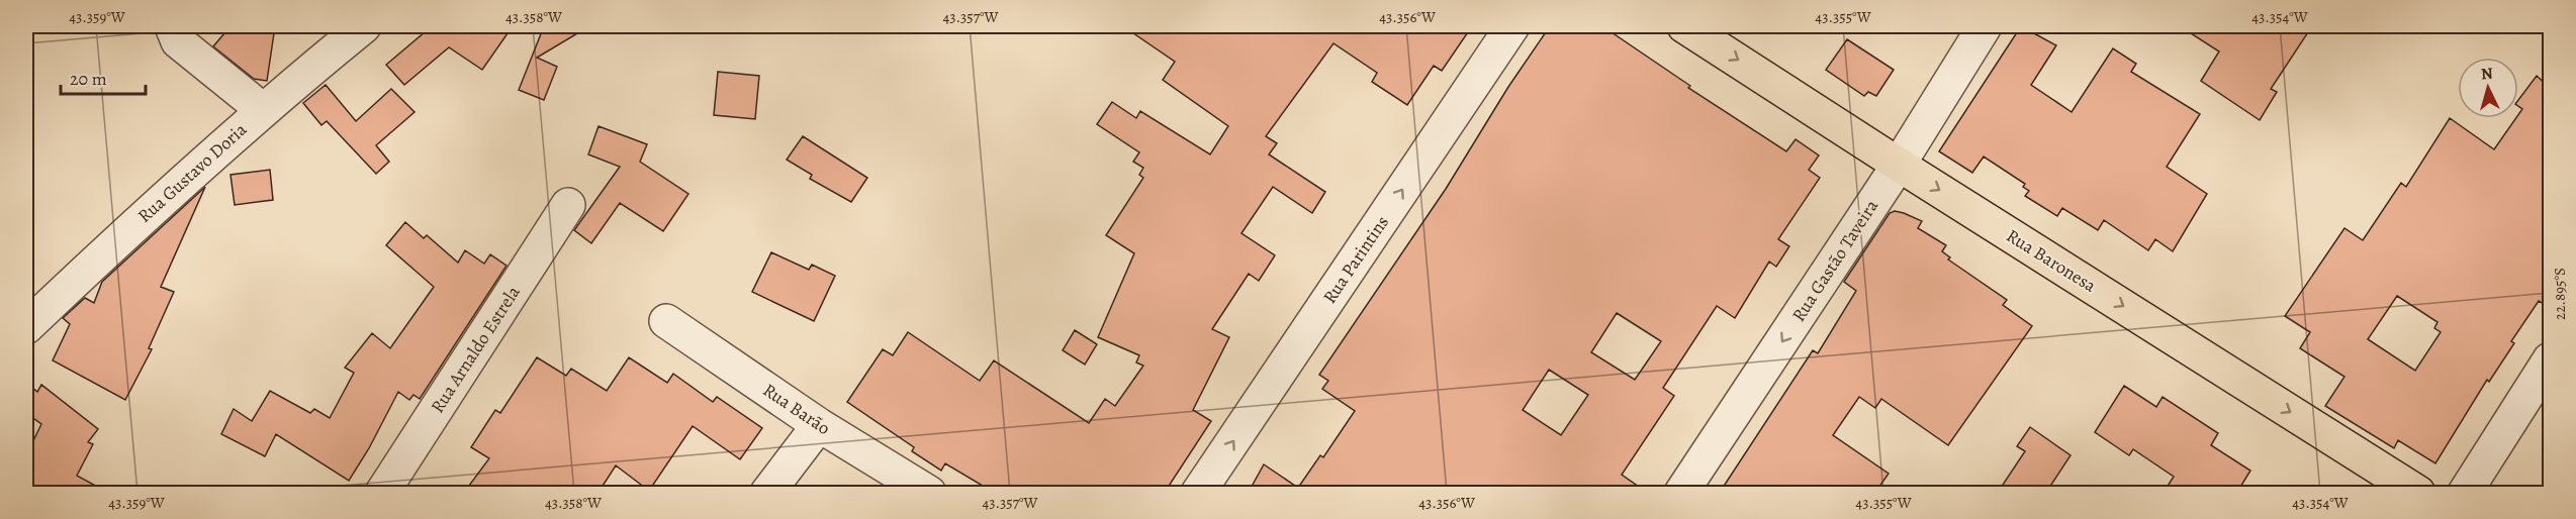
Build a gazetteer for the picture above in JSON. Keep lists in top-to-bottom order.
{
  "streets": {
    "main road": ["Rua Baronesa"],
    "street": [
      "Rua Gustavo Doria",
      "Rua Parintins",
      "Rua Gastão Taveira",
      "Rua Arnaldo Estrela",
      "Rua Barão"
    ]
  },
  "crossings": [
    ["Rua Gastão Taveira", "Rua Baronesa"]
  ],
  "one_way": ["Rua Parintins", "Rua Gastão Taveira", "Rua Baronesa"],
  "scale_bar": "20 m",
  "north": "top",
  "coordinates": [
    "43.359°W",
    "43.358°W",
    "43.357°W",
    "43.356°W",
    "43.355°W",
    "43.354°W",
    "22.895°S"
  ]
}
